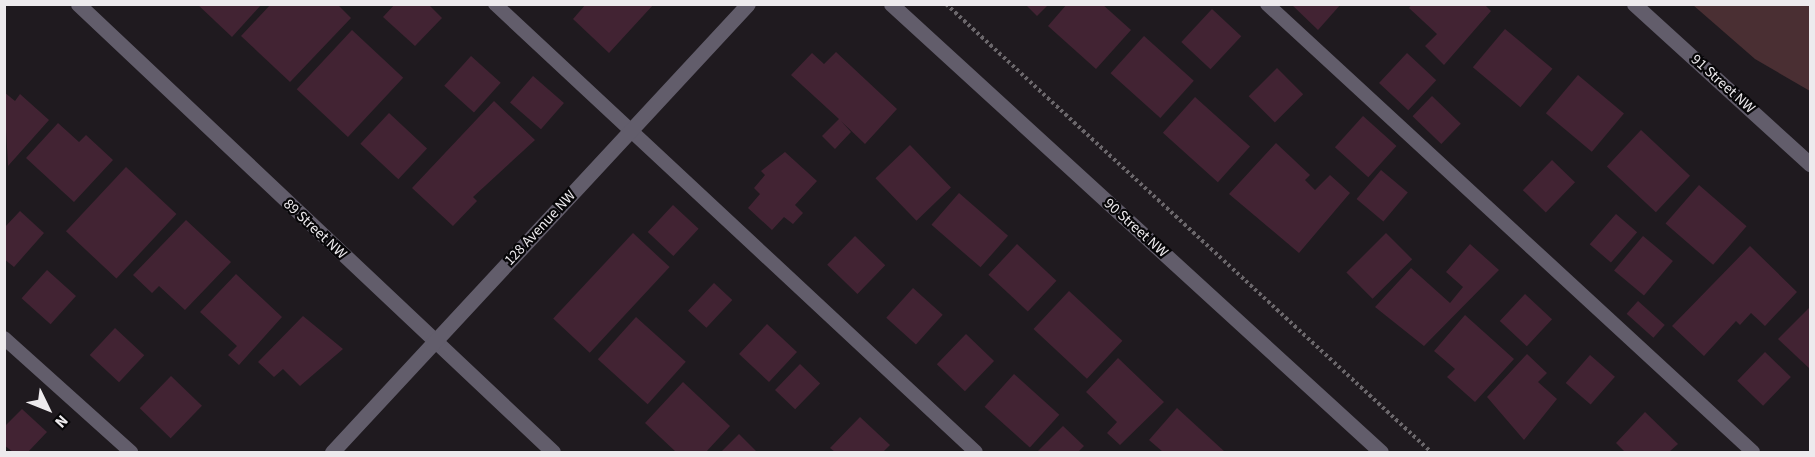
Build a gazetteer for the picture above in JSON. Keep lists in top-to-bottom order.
{
  "streets": {
    "street": [
      "91 Street NW",
      "128 Avenue NW",
      "90 Street NW",
      "89 Street NW"
    ]
  },
  "crossings": [
    ["128 Avenue NW", "89 Street NW"]
  ],
  "north": "bottom right"
}
